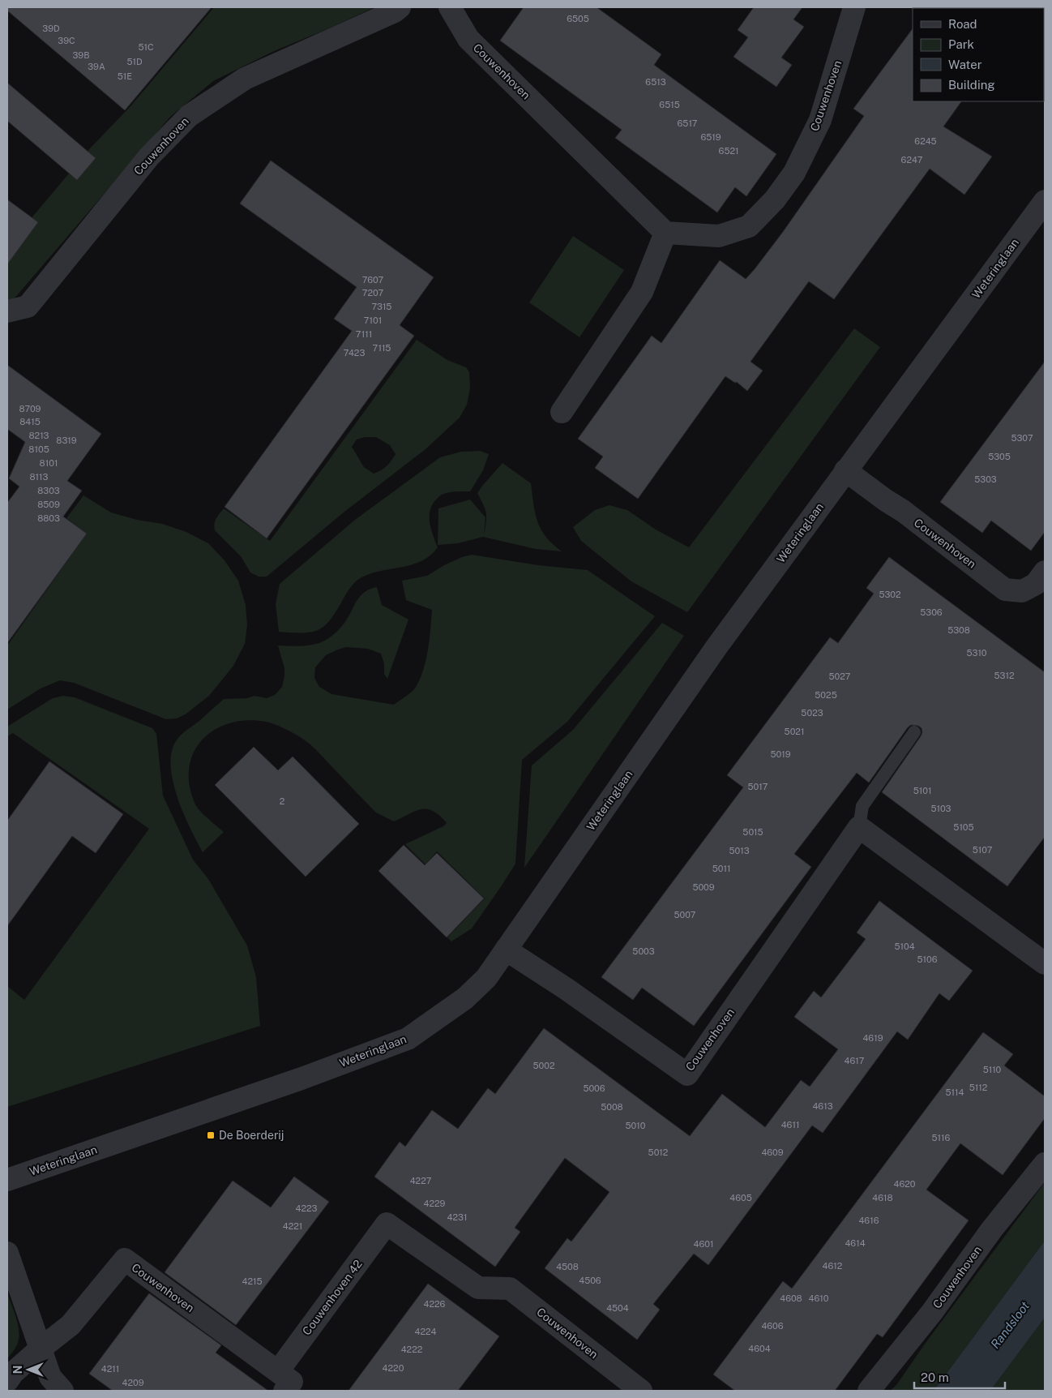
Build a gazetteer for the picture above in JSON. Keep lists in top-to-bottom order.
{
  "streets": {
    "street": ["Couwenhoven", "Weteringlaan", "Couwenhoven 42"]
  },
  "crossings": [
    ["Couwenhoven", "Weteringlaan"],
    ["Couwenhoven", "Couwenhoven 42"]
  ],
  "water": ["Randsloot"],
  "places": {
    "transit": ["De Boerderij"]
  },
  "house_numbers": [
    "6505",
    "39D",
    "39C",
    "51C",
    "39B",
    "51D",
    "39A",
    "51E",
    "6513",
    "6515",
    "6517",
    "6519",
    "6245",
    "6521",
    "6247",
    "7607",
    "7207",
    "7315",
    "7101",
    "7111",
    "7115",
    "7423",
    "8709",
    "8415",
    "8213",
    "5307",
    "8319",
    "8105",
    "5305",
    "8101",
    "8113",
    "5303",
    "8303",
    "8509",
    "8803",
    "5302",
    "5306",
    "5308",
    "5310",
    "5312",
    "5027",
    "5025",
    "5023",
    "5021",
    "5019",
    "5017",
    "5101",
    "2",
    "5103",
    "5105",
    "5015",
    "5107",
    "5013",
    "5011",
    "5009",
    "5007",
    "5104",
    "5003",
    "5106",
    "4619",
    "4617",
    "5002",
    "5110",
    "5112",
    "5006",
    "5114",
    "4613",
    "5008",
    "4611",
    "5010",
    "5116",
    "5012",
    "4609",
    "4227",
    "4620",
    "4605",
    "4618",
    "4229",
    "4223",
    "4231",
    "4616",
    "4221",
    "4614",
    "4601",
    "4612",
    "4508",
    "4506",
    "4215",
    "4608",
    "4610",
    "4226",
    "4504",
    "4606",
    "4224",
    "4604",
    "4222",
    "4220",
    "4211",
    "4209"
  ],
  "legend": [
    "Road",
    "Park",
    "Water",
    "Building"
  ],
  "scale_bar": "20 m",
  "north": "left"
}
